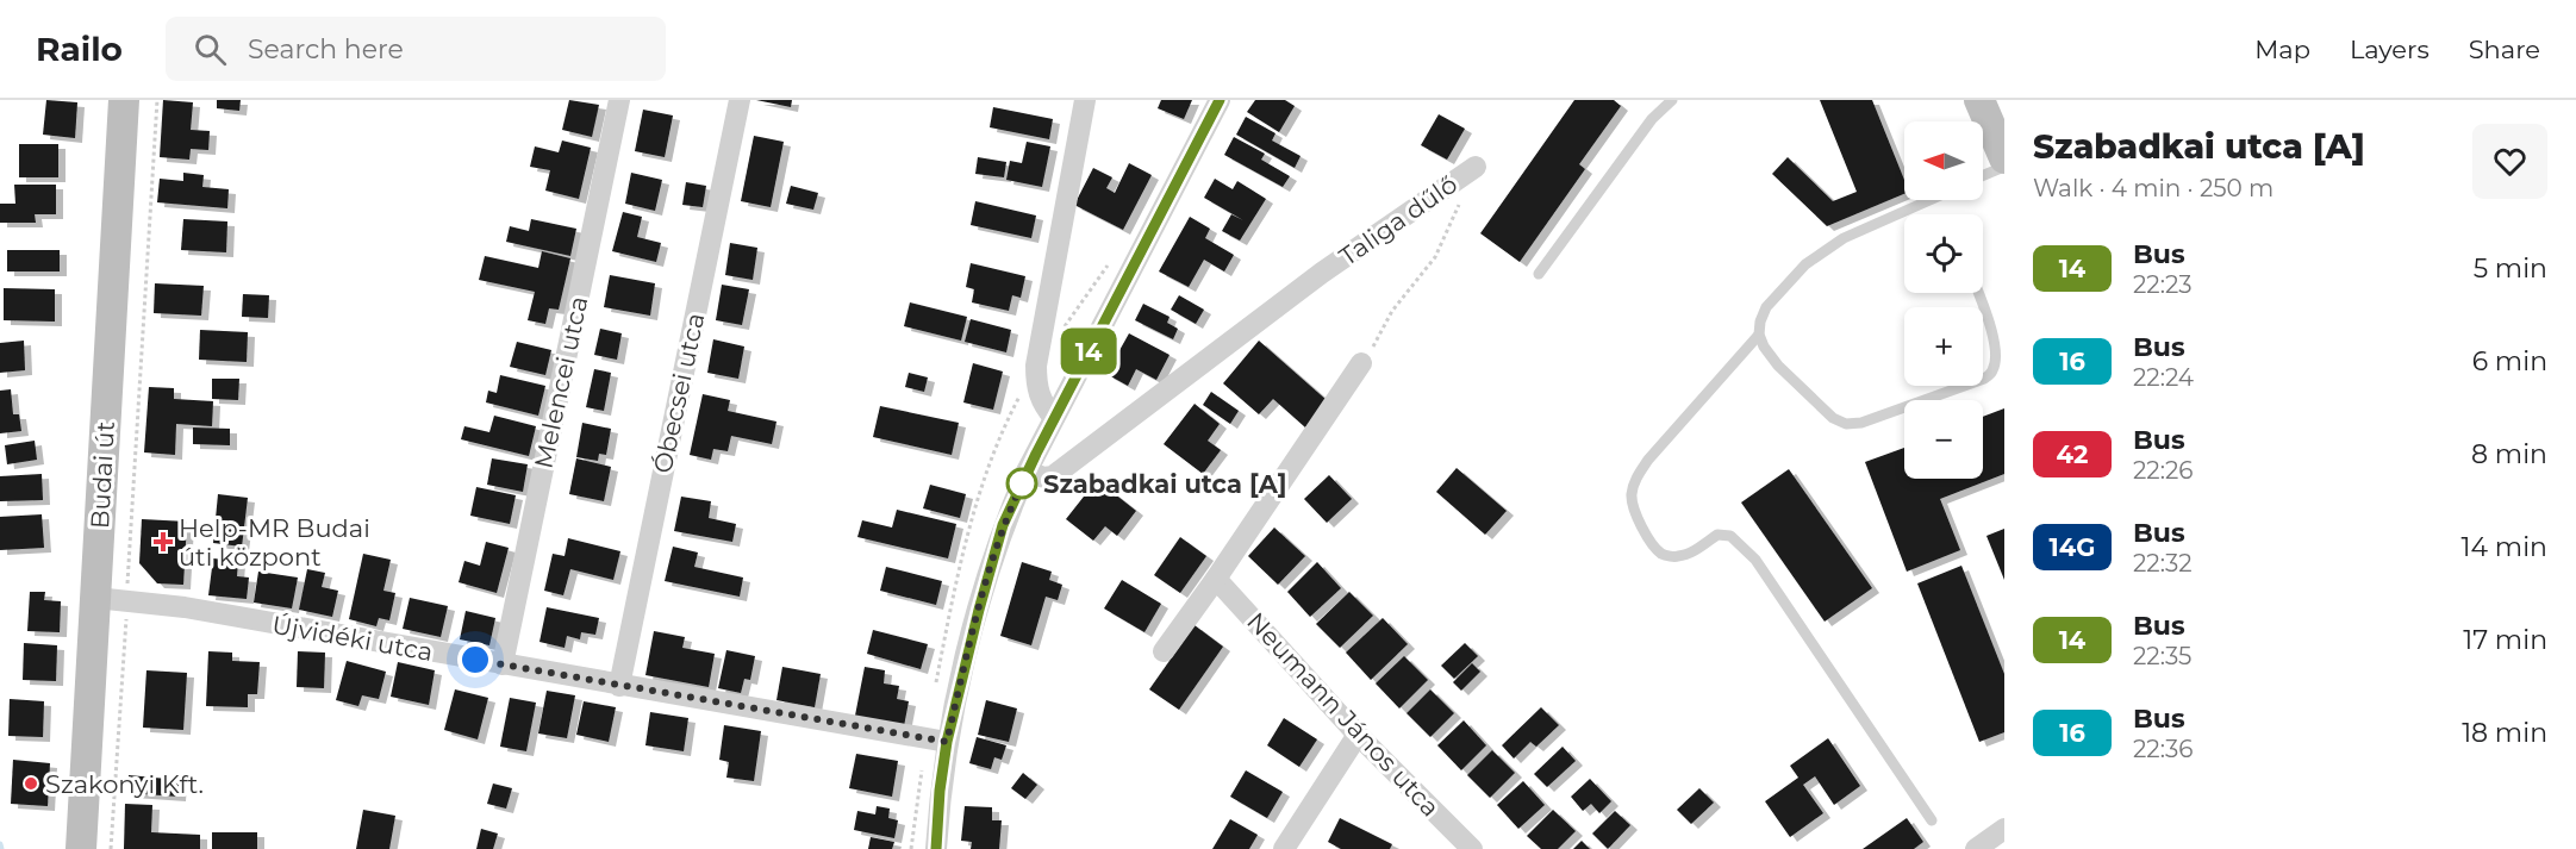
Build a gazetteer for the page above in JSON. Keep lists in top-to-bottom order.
{
  "streets": {
    "main road": ["Budai út"],
    "street": [
      "Taliga dűlő",
      "Melencei utca",
      "Óbecsei utca",
      "Újvidéki utca",
      "Neumann János utca"
    ]
  },
  "crossings": [
    ["Melencei utca", "Újvidéki utca"],
    ["Óbecsei utca", "Újvidéki utca"],
    ["Budai út", "Újvidéki utca"]
  ],
  "places": {
    "other": ["Szabadkai utca [A]", "Szakonyi Kft."],
    "health": ["Help-MR Budai úti központ"]
  },
  "lines": ["bus line 14"],
  "north": "left",
  "page": {
    "header": "Railo",
    "search": "Search here",
    "nav": ["Map", "Layers", "Share"],
    "on_map": "14",
    "heading": ["Szabadkai utca [A]", "Walk · 4 min · 250 m"],
    "map_buttons": ["+", "−"],
    "list": [
      {
        "mark": "14",
        "name": "Bus",
        "note": "22:23",
        "value": "5 min"
      },
      {
        "mark": "16",
        "name": "Bus",
        "note": "22:24",
        "value": "6 min"
      },
      {
        "mark": "42",
        "name": "Bus",
        "note": "22:26",
        "value": "8 min"
      },
      {
        "mark": "14G",
        "name": "Bus",
        "note": "22:32",
        "value": "14 min"
      },
      {
        "mark": "14",
        "name": "Bus",
        "note": "22:35",
        "value": "17 min"
      },
      {
        "mark": "16",
        "name": "Bus",
        "note": "22:36",
        "value": "18 min"
      }
    ]
  }
}
